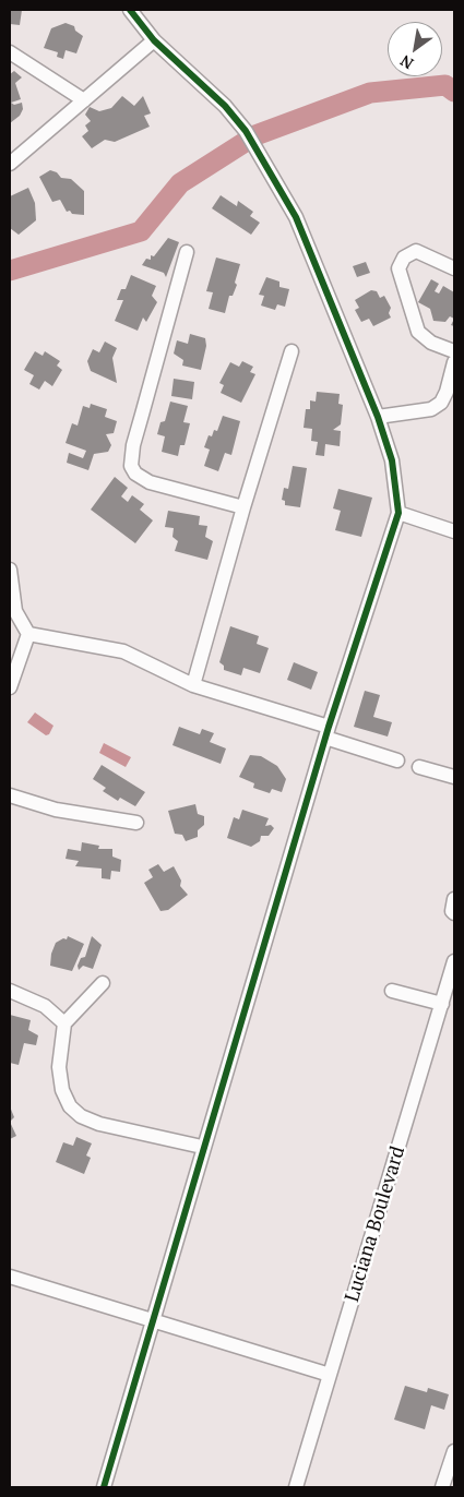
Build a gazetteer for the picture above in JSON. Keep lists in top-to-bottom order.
{
  "streets": {
    "street": ["Luciana Boulevard"]
  },
  "north": "bottom left"
}
